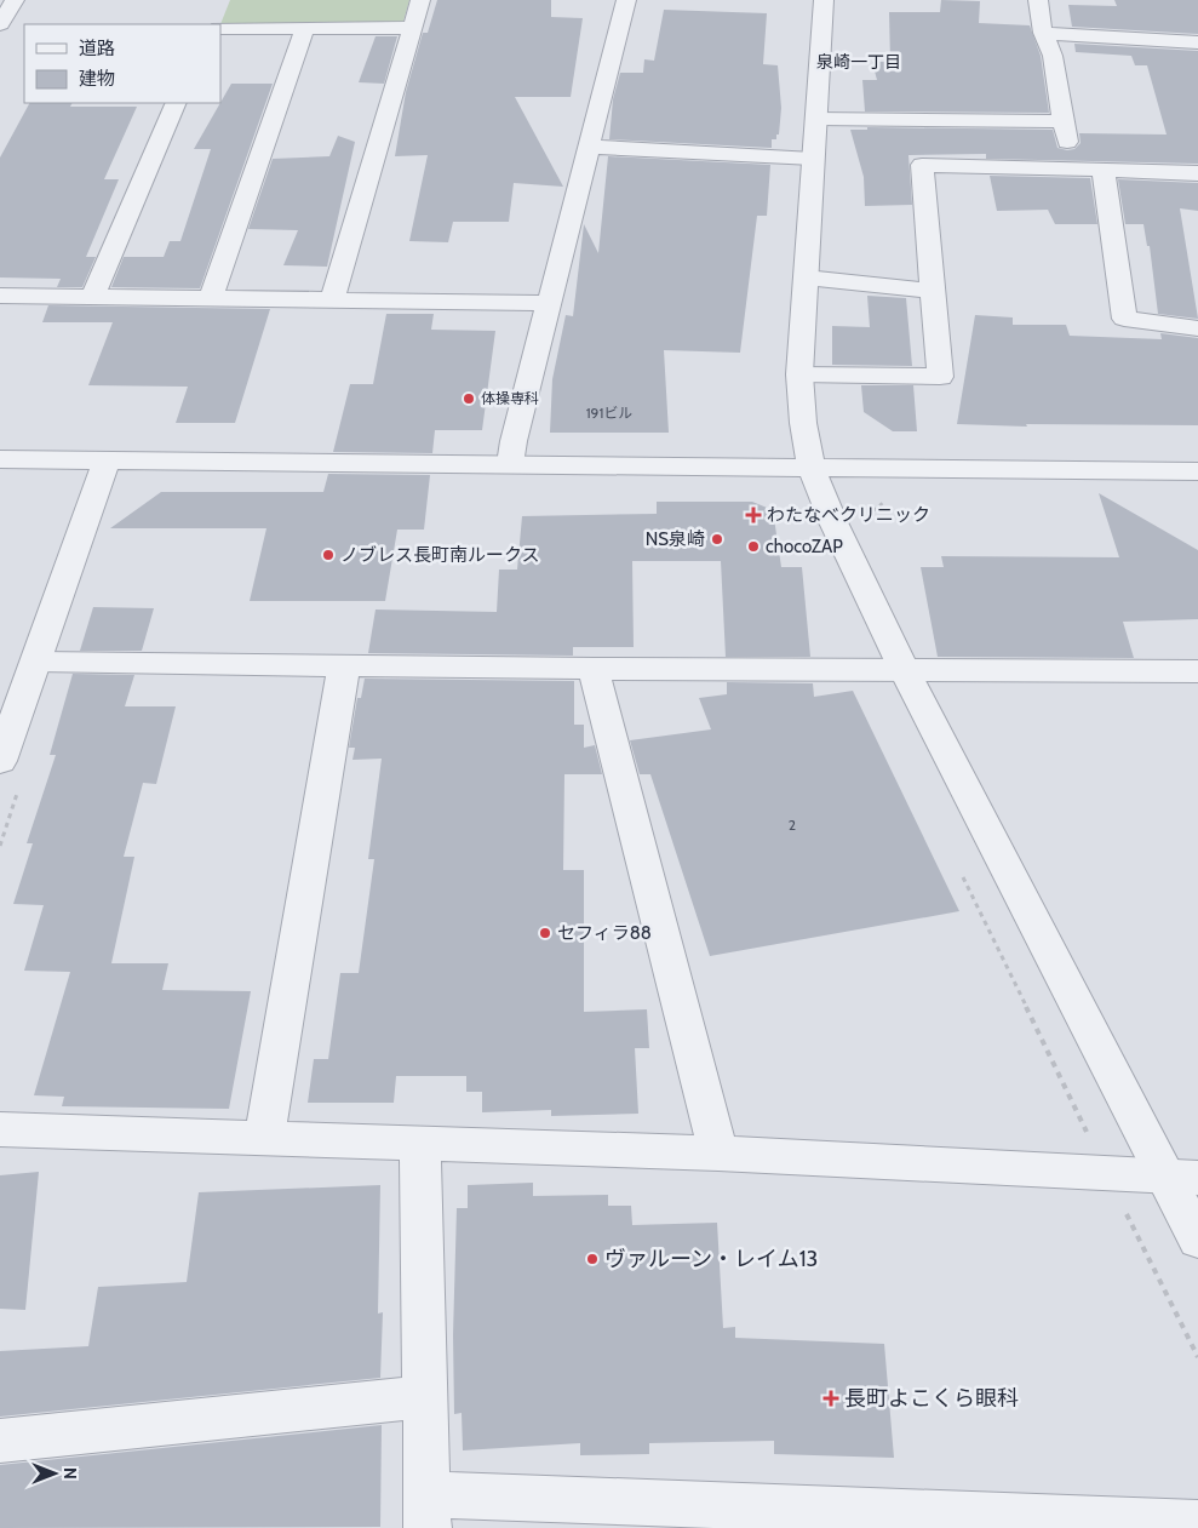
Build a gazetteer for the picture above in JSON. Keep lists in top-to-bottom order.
{
  "districts": ["泉崎一丁目"],
  "places": {
    "other": [
      "体操専科",
      "NS泉崎",
      "chocoZAP",
      "ノブレス長町南ルークス",
      "セフィラ88",
      "ヴァルーン・レイム13"
    ],
    "health": ["わたなべクリニック", "長町よこくら眼科"]
  },
  "house_numbers": ["191ビル", "2"],
  "legend": ["道路", "建物"],
  "north": "right"
}
